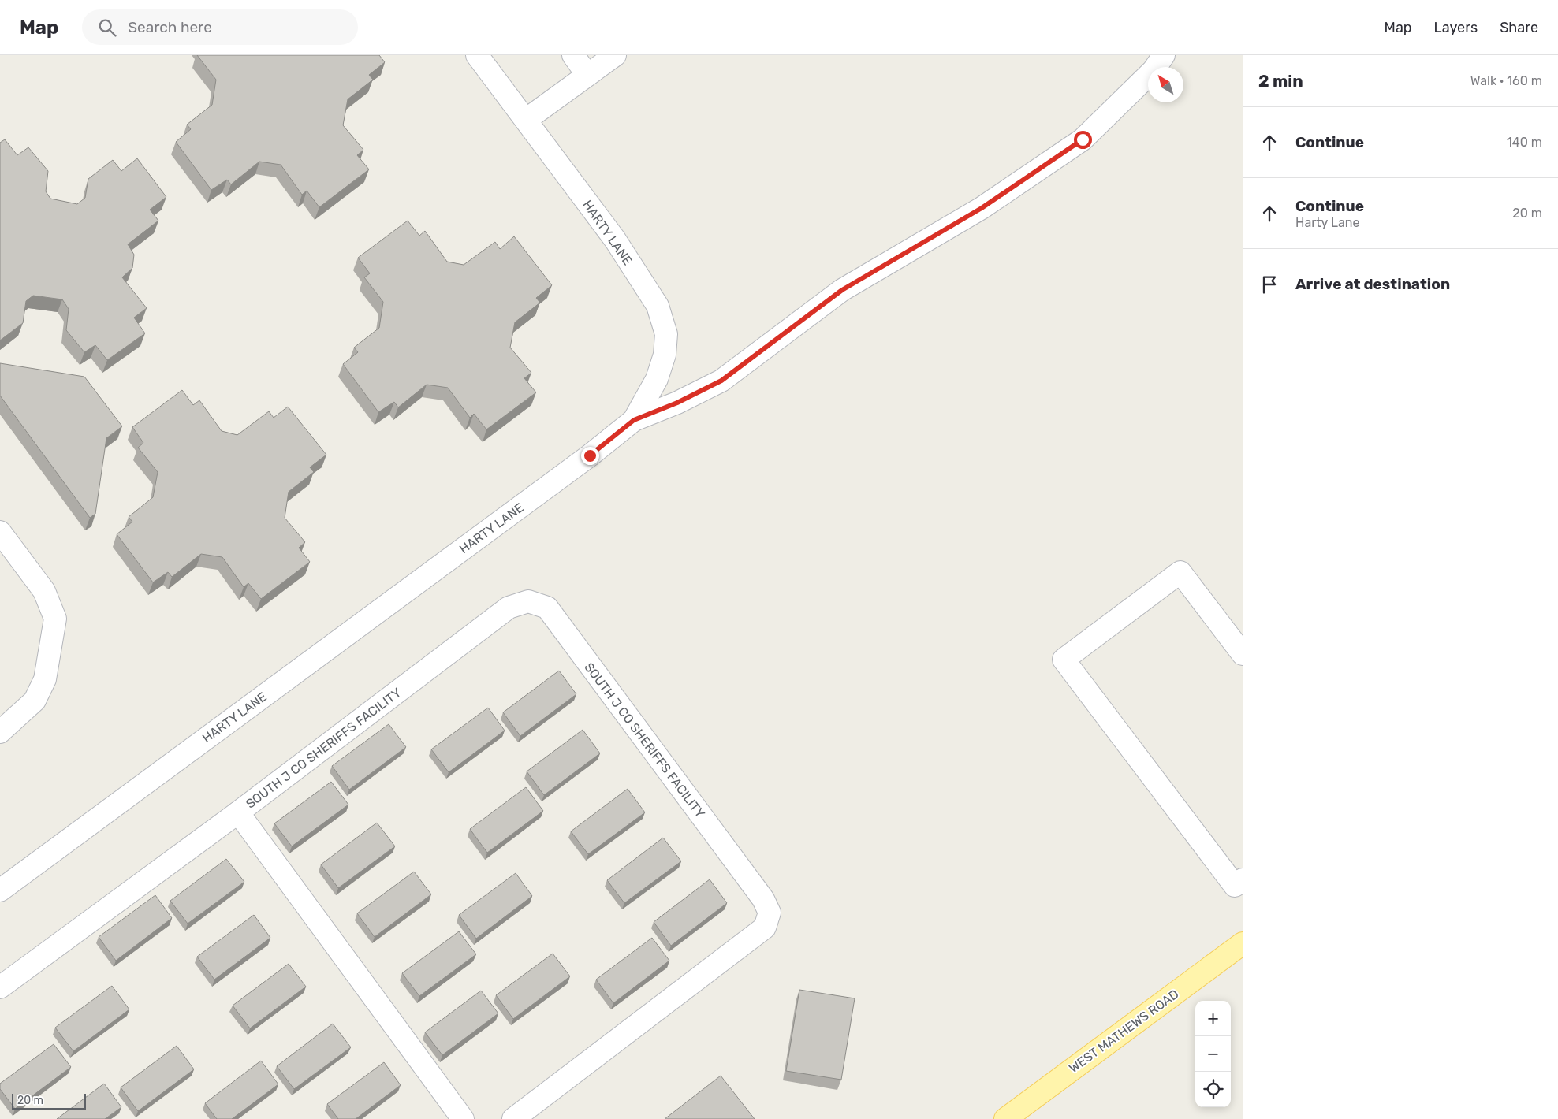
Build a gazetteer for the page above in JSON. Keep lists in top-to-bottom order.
{
  "streets": {
    "main road": ["WEST MATHEWS ROAD"],
    "street": ["HARTY LANE", "SOUTH J CO SHERIFFS FACILITY"]
  },
  "scale_bar": "20 m",
  "north": "top left",
  "page": {
    "header": "Map",
    "search": "Search here",
    "nav": ["Map", "Layers", "Share"],
    "heading": ["2 min", "Walk · 160 m"],
    "list": [
      ["Continue", "140 m"],
      ["Continue", "Harty Lane", "20 m"],
      "Arrive at destination"
    ],
    "map_buttons": ["+", "−"],
    "scale": "20 m"
  }
}
